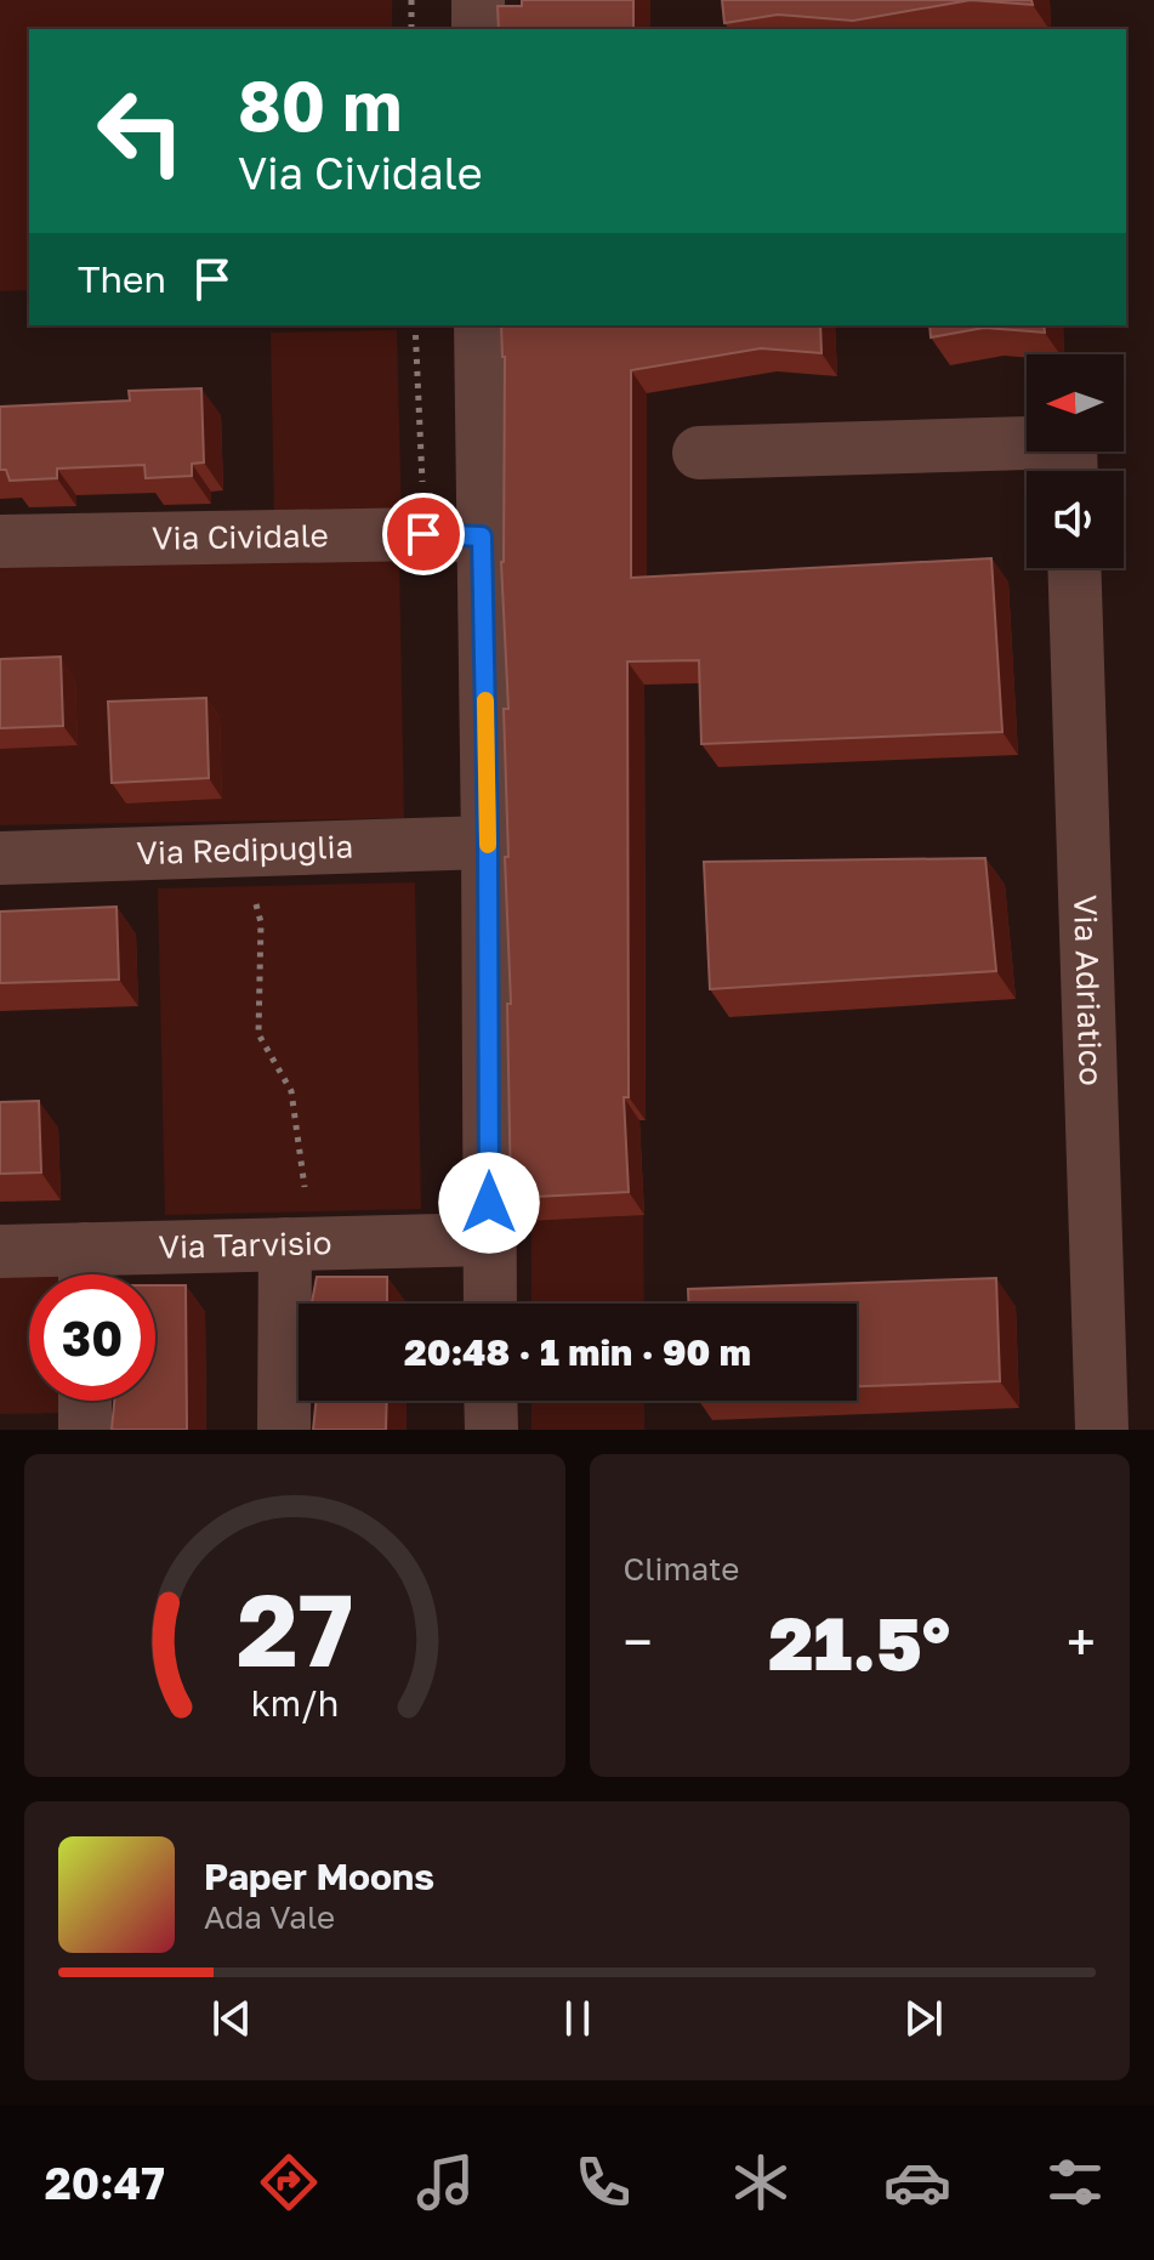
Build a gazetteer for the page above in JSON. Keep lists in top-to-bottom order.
{
  "streets": {
    "street": [
      "Via Cividale",
      "Via Redipuglia",
      "Via Adriatico",
      "Via Tarvisio"
    ]
  },
  "north": "left",
  "page": {
    "turn": ["80 m", "Via Cividale"],
    "then": "Then",
    "limit": "30",
    "trip": "20:48 · 1 min · 90 m",
    "tile": "Climate",
    "heat": ["−", "21.5°", "+"],
    "song": ["Paper Moons", "Ada Vale"],
    "tabs": "20:47",
    "gauge": ["27", "km/h"]
  }
}
